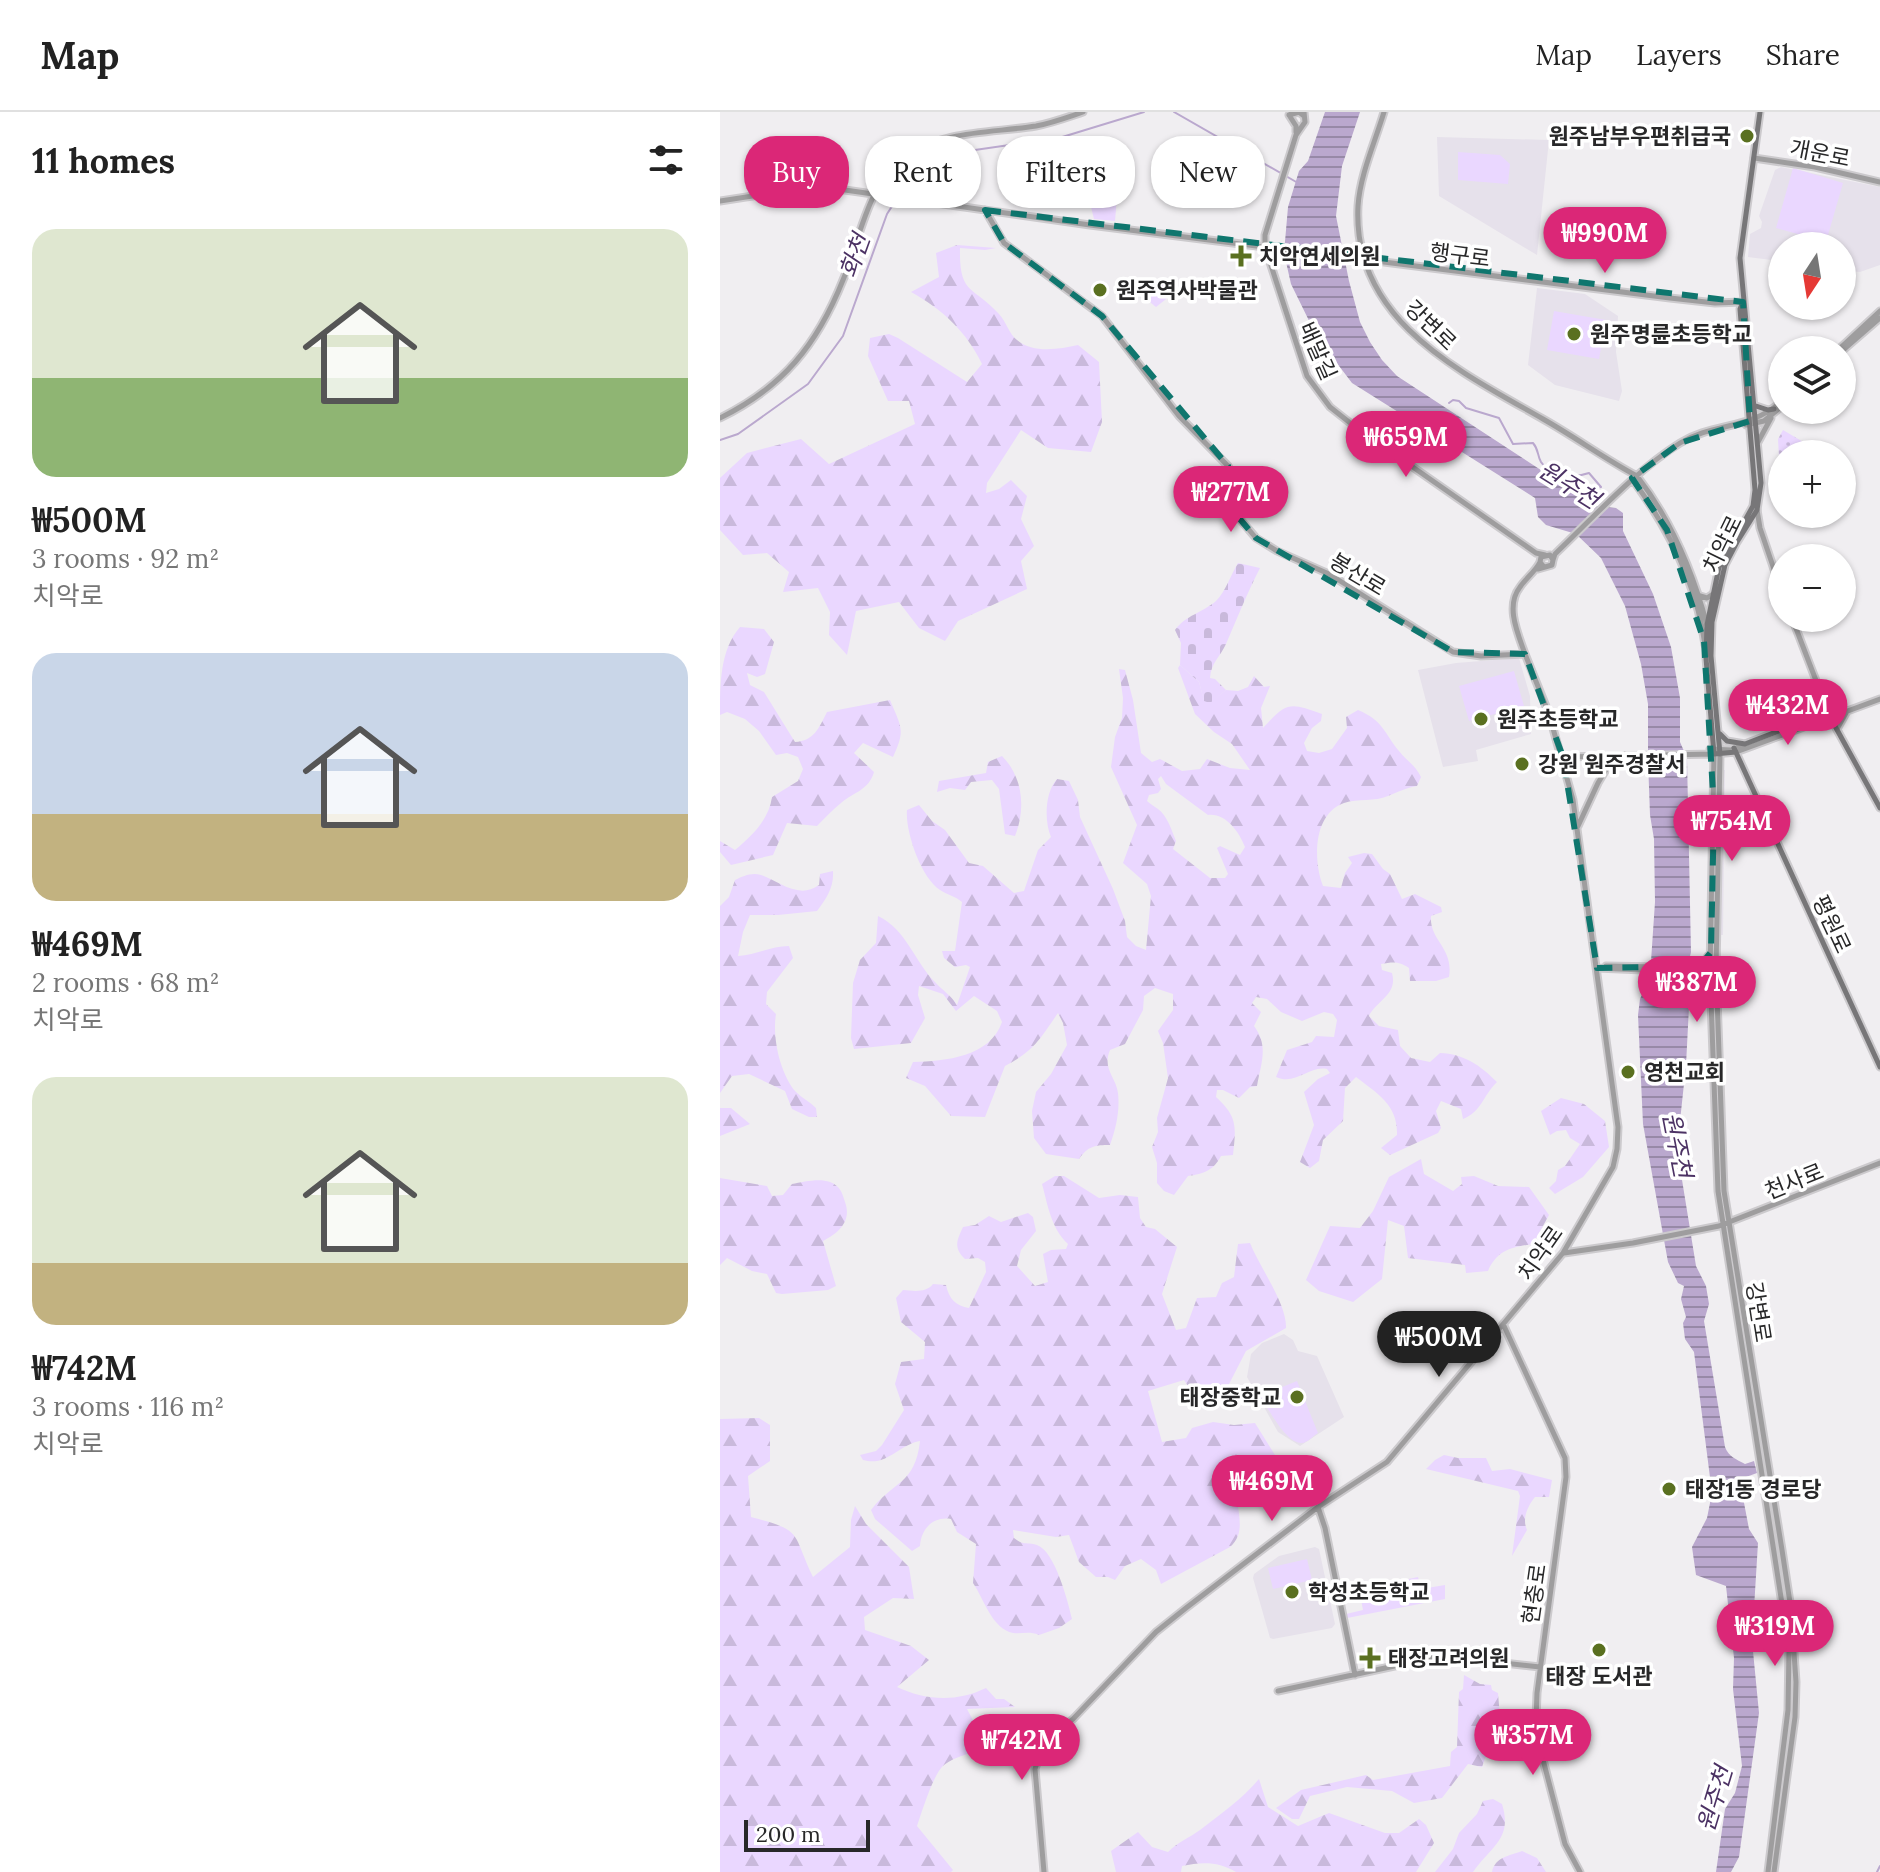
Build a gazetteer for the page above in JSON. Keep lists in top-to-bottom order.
{
  "streets": {
    "main road": ["강변로", "치악로", "평원로"],
    "street": [
      "개운로",
      "행구로",
      "배말길",
      "봉산로",
      "천사로",
      "현충로"
    ]
  },
  "crossings": [
    ["개운로", "치악로"],
    ["행구로", "강변로"],
    ["행구로", "배말길"],
    ["행구로", "치악로"],
    ["강변로", "치악로"],
    ["강변로", "천사로"],
    ["치악로", "천사로"],
    ["치악로", "현충로"]
  ],
  "water": ["화천", "원주천"],
  "places": {
    "other": [
      "원주남부우편취급국",
      "원주역사박물관",
      "원주명륜초등학교",
      "원주초등학교",
      "강원 원주경찰서",
      "영천교회",
      "태장중학교",
      "태장1동 경로당",
      "학성초등학교",
      "태장 도서관"
    ],
    "health": ["치악연세의원", "태장고려의원"]
  },
  "scale_bar": "200 m",
  "north": "bottom",
  "page": {
    "header": "Map",
    "nav": ["Map", "Layers", "Share"],
    "heading": "11 homes",
    "chip": [
      "Buy",
      "Rent",
      "Filters",
      "New"
    ],
    "price": [
      "₩990M",
      "₩659M",
      "₩277M",
      "₩432M",
      "₩754M",
      "₩387M",
      "₩500M",
      "₩469M",
      "₩319M",
      "₩357M",
      "₩742M"
    ],
    "list": [
      {
        "name": "₩500M",
        "note": "3 rooms · 92 m² · 치악로"
      },
      {
        "name": "₩469M",
        "note": "2 rooms · 68 m² · 치악로"
      },
      {
        "name": "₩742M",
        "note": "3 rooms · 116 m² · 치악로"
      }
    ],
    "map_buttons": ["+", "−"],
    "scale": "200 m"
  }
}
